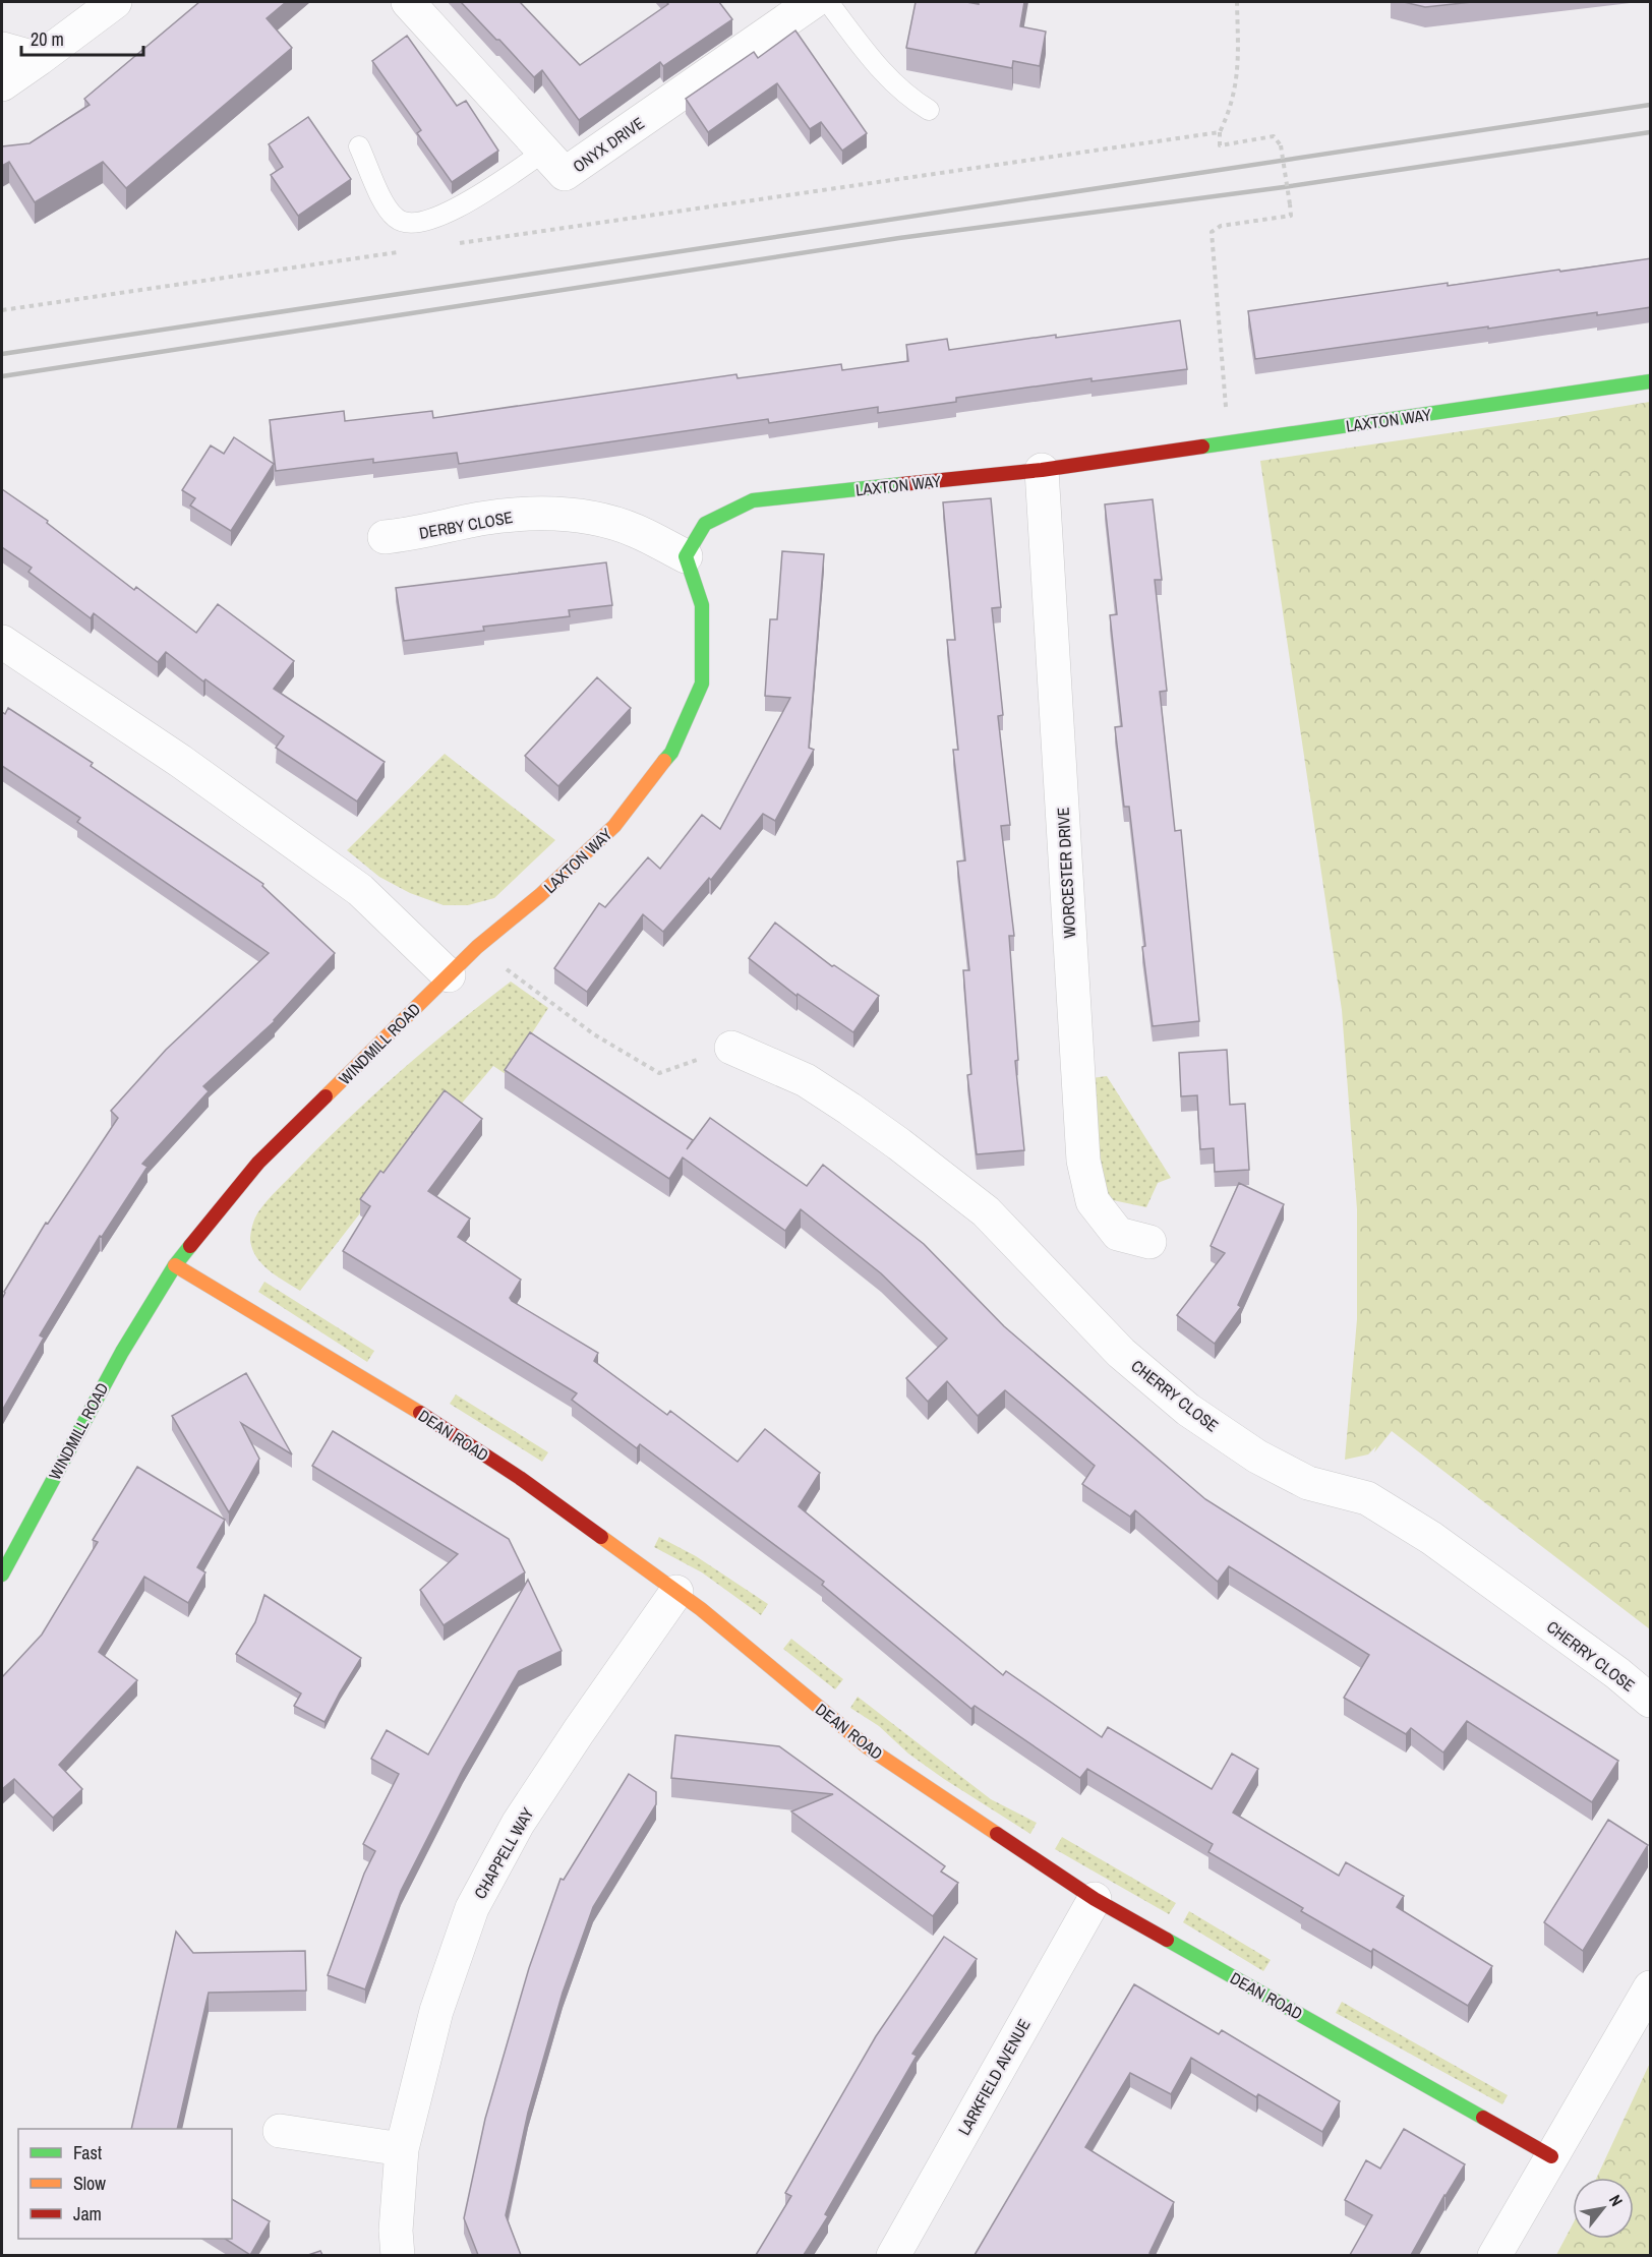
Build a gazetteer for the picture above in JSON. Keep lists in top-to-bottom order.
{
  "streets": {
    "street": [
      "ONYX DRIVE",
      "LAXTON WAY",
      "DERBY CLOSE",
      "WORCESTER DRIVE",
      "WINDMILL ROAD",
      "CHERRY CLOSE",
      "DEAN ROAD",
      "CHAPPELL WAY",
      "LARKFIELD AVENUE"
    ]
  },
  "crossings": [
    ["LAXTON WAY", "DERBY CLOSE"],
    ["LAXTON WAY", "WORCESTER DRIVE"],
    ["LAXTON WAY", "WINDMILL ROAD"],
    ["WINDMILL ROAD", "DEAN ROAD"],
    ["DEAN ROAD", "CHAPPELL WAY"],
    ["DEAN ROAD", "LARKFIELD AVENUE"]
  ],
  "legend": ["Fast", "Slow", "Jam"],
  "scale_bar": "20 m",
  "north": "top right"
}
